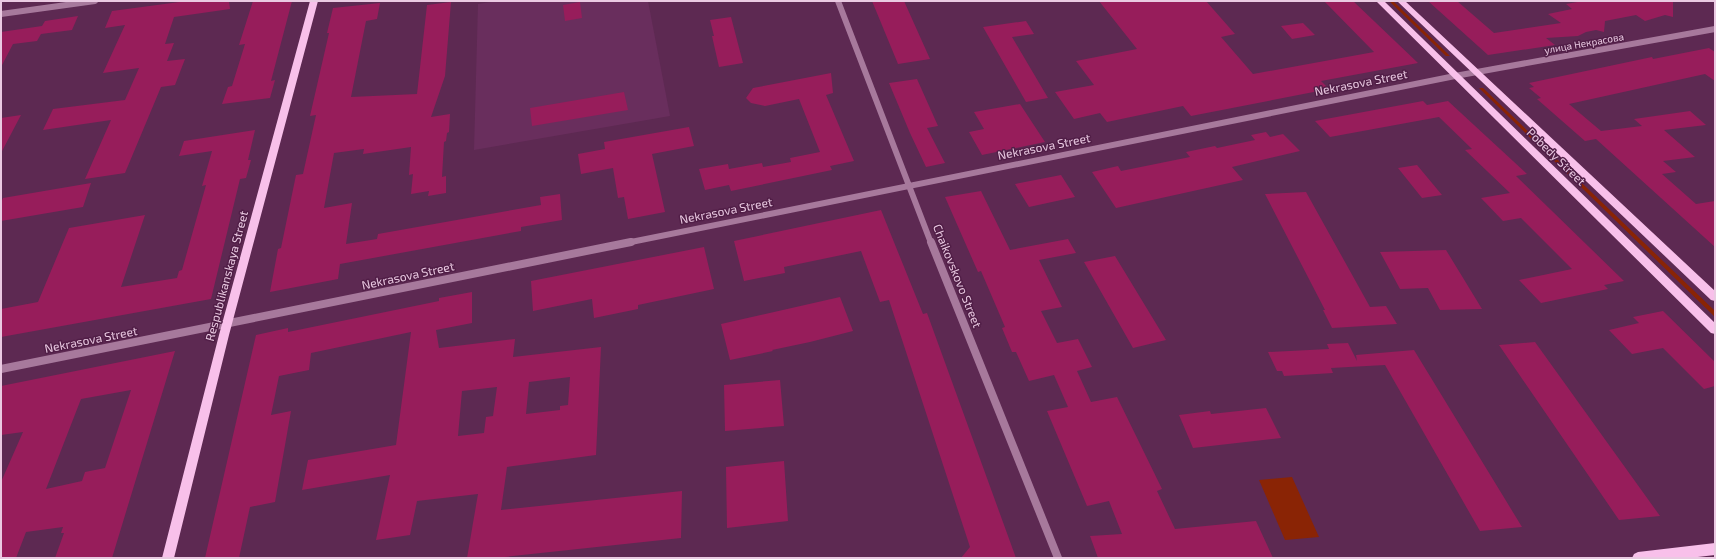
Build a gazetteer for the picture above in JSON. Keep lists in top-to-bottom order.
{
  "streets": {
    "main road": ["Pobedy Street", "Respublikanskaya Street"],
    "street": ["улица Некрасова", "Nekrasova Street", "Chaikovskovo Street"]
  },
  "crossings": [
    ["улица Некрасова", "Nekrasova Street"],
    ["улица Некрасова", "Pobedy Street"],
    ["Nekrasova Street", "Pobedy Street"],
    ["Nekrasova Street", "Respublikanskaya Street"],
    ["Nekrasova Street", "Chaikovskovo Street"]
  ]
}
